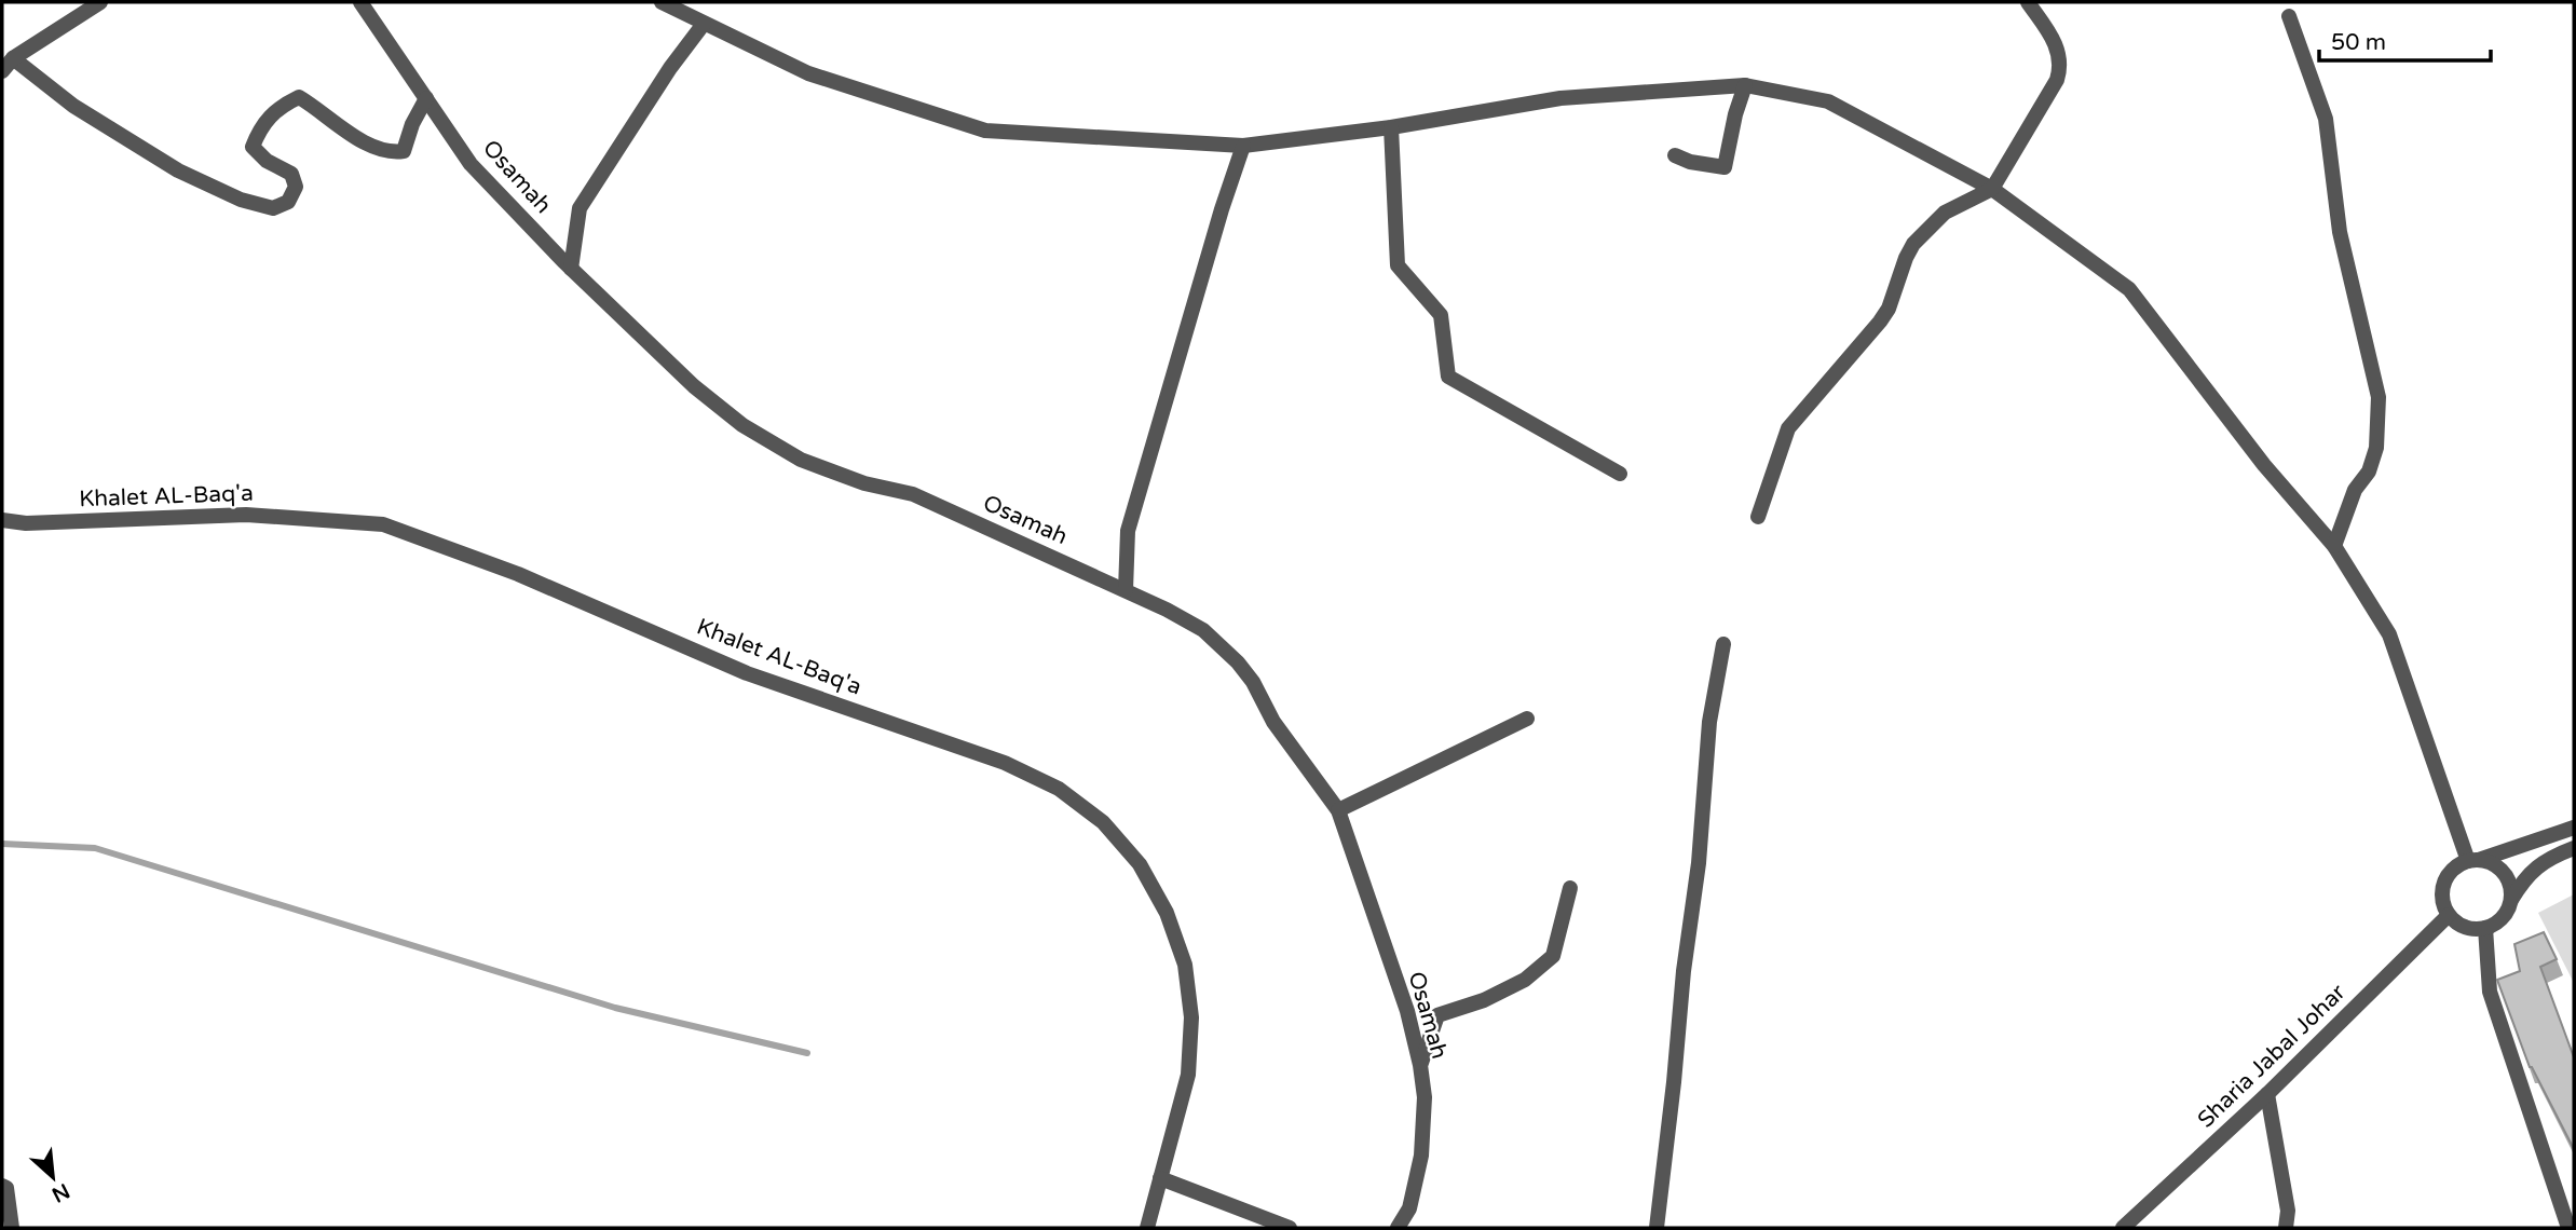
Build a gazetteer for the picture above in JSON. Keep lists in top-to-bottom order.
{
  "streets": {
    "street": ["Osamah", "Khalet AL-Baq'a", "Sharia Jabal Johar"]
  },
  "scale_bar": "50 m",
  "north": "bottom right"
}
